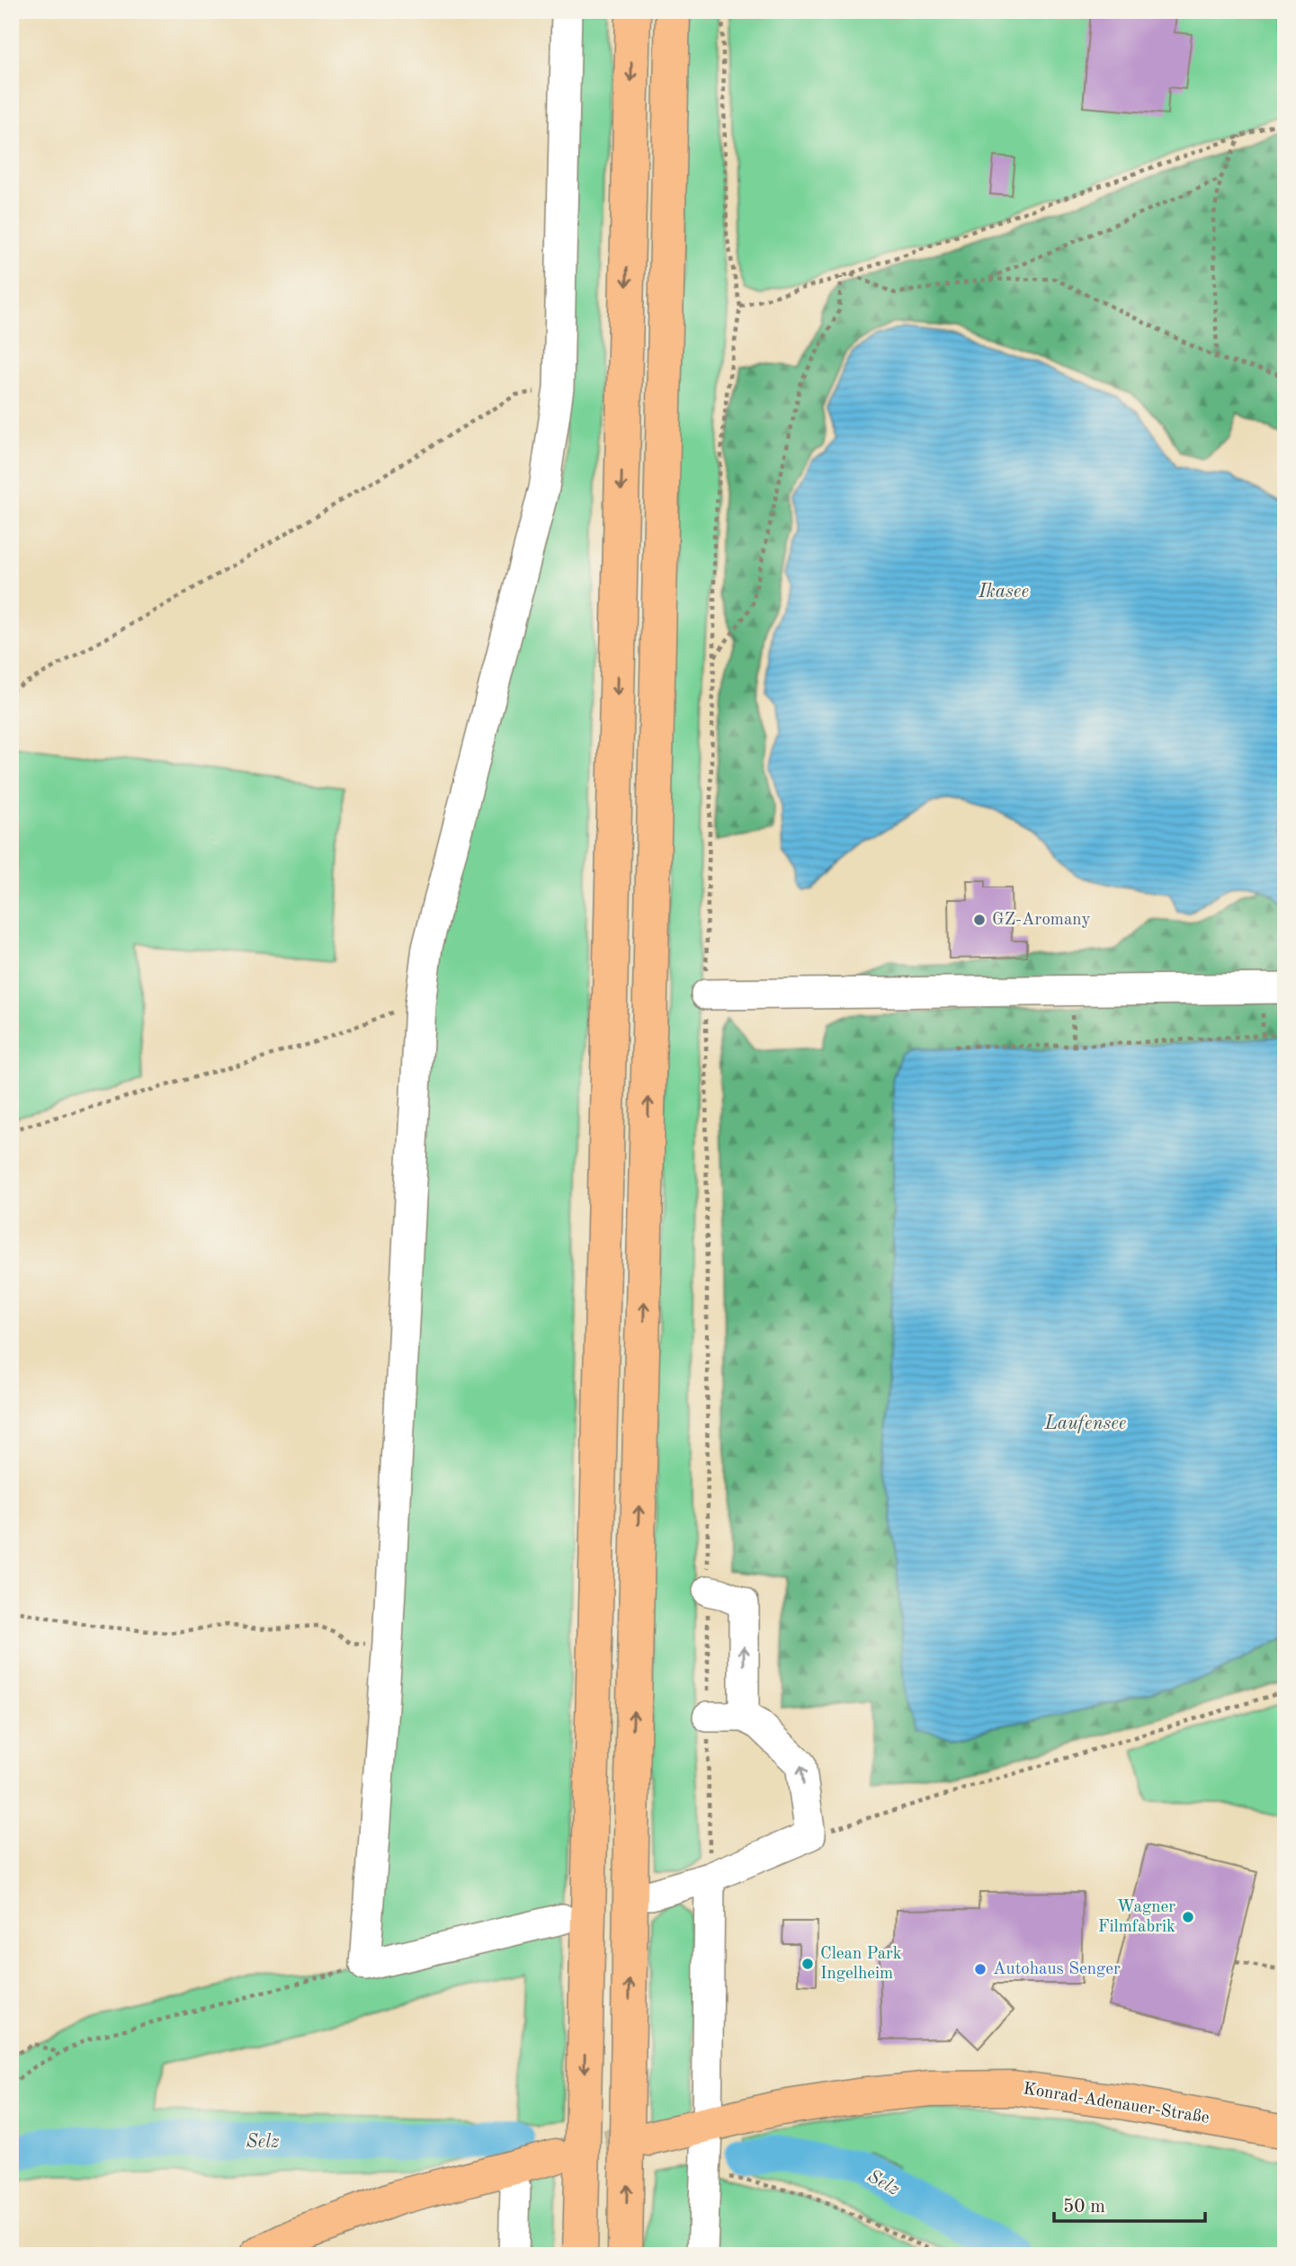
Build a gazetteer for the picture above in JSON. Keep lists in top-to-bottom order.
{
  "streets": {
    "main road": ["Konrad-Adenauer-Straße"]
  },
  "water": ["Ikasee", "Laufensee", "Selz"],
  "places": [
    "GZ-Aromany",
    "Wagner Filmfabrik",
    "Clean Park Ingelheim",
    "Autohaus Senger"
  ],
  "scale_bar": "50 m"
}
